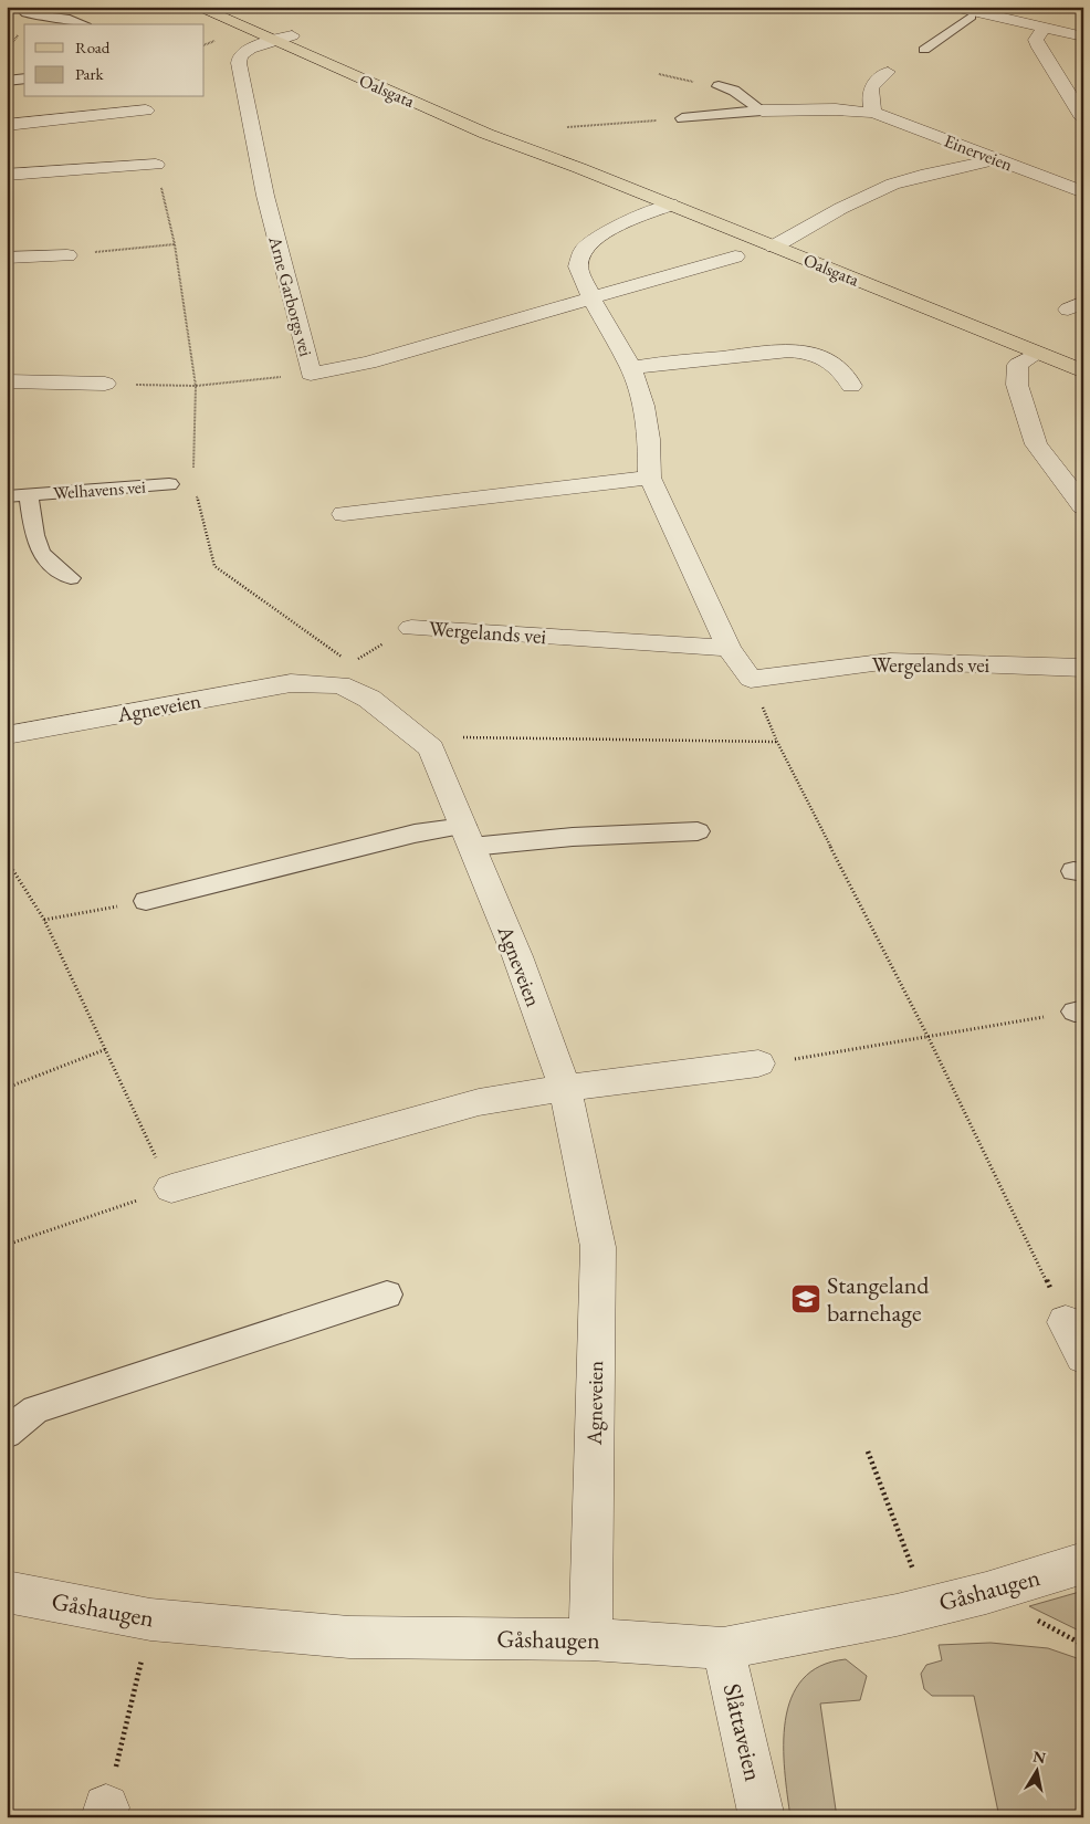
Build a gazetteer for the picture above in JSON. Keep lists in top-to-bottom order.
{
  "streets": {
    "main road": ["Oalsgata"],
    "street": [
      "Einerveien",
      "Arne Garborgs vei",
      "Wergelands vei",
      "Agneveien",
      "Gåshaugen",
      "Slåttaveien"
    ],
    "lane": ["Welhavens vei"]
  },
  "crossings": [
    ["Oalsgata", "Arne Garborgs vei"],
    ["Agneveien", "Gåshaugen"],
    ["Gåshaugen", "Slåttaveien"]
  ],
  "places": {
    "school or university": ["Stangeland barnehage"]
  },
  "legend": ["Road", "Park"],
  "north": "top"
}
